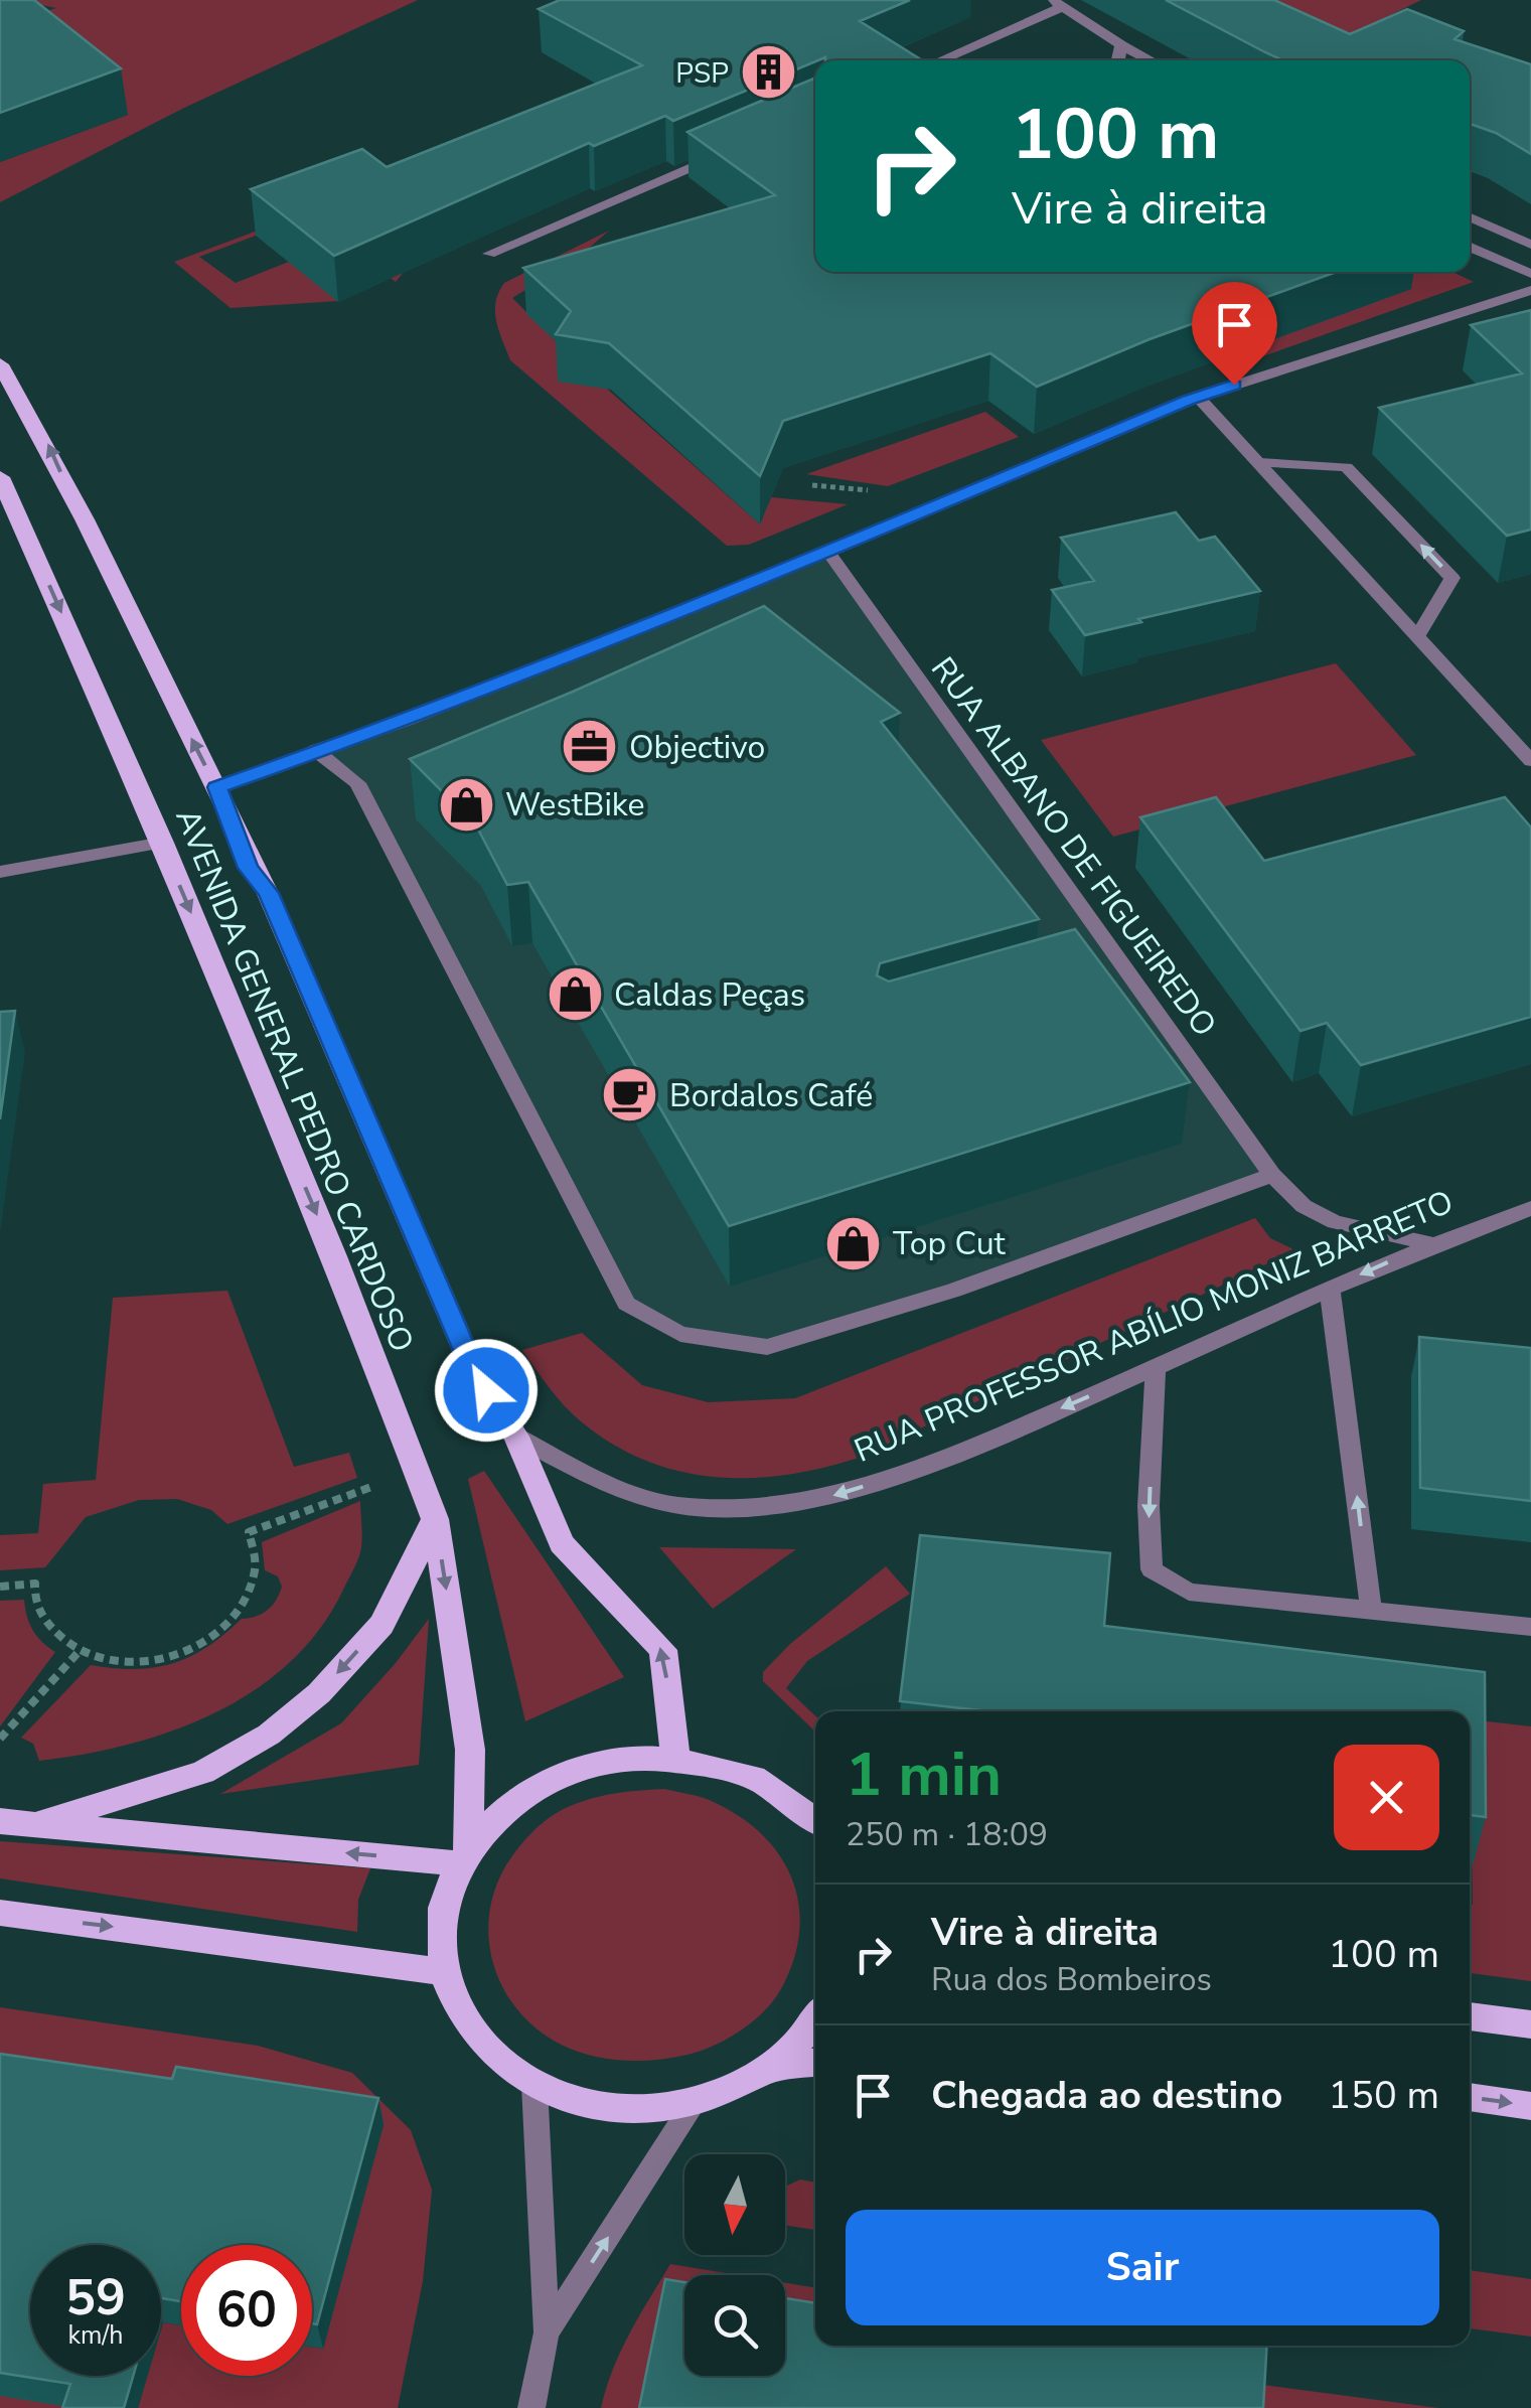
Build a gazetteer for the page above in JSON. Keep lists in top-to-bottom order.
{
  "streets": {
    "main road": ["AVENIDA GENERAL PEDRO CARDOSO"],
    "street": ["RUA ALBANO DE FIGUEIREDO", "RUA PROFESSOR ABÍLIO MONIZ BARRETO"]
  },
  "crossings": [
    ["RUA ALBANO DE FIGUEIREDO", "RUA PROFESSOR ABÍLIO MONIZ BARRETO"],
    ["AVENIDA GENERAL PEDRO CARDOSO", "RUA PROFESSOR ABÍLIO MONIZ BARRETO"]
  ],
  "one_way": ["RUA PROFESSOR ABÍLIO MONIZ BARRETO"],
  "places": {
    "building": ["PSP"],
    "office": ["Objectivo"],
    "shop": ["WestBike", "Caldas Peças", "Top Cut"],
    "cafe": ["Bordalos Café"]
  },
  "north": "bottom",
  "page": {
    "turn": ["100 m", "Vire à direita"],
    "heading": ["1 min", "250 m · 18:09"],
    "list": [
      {
        "name": "Vire à direita",
        "note": "Rua dos Bombeiros",
        "value": "100 m"
      },
      {
        "name": "Chegada ao destino",
        "value": "150 m"
      }
    ],
    "buttons": "Sair",
    "speed": "59 km/h",
    "limit": "60"
  }
}
